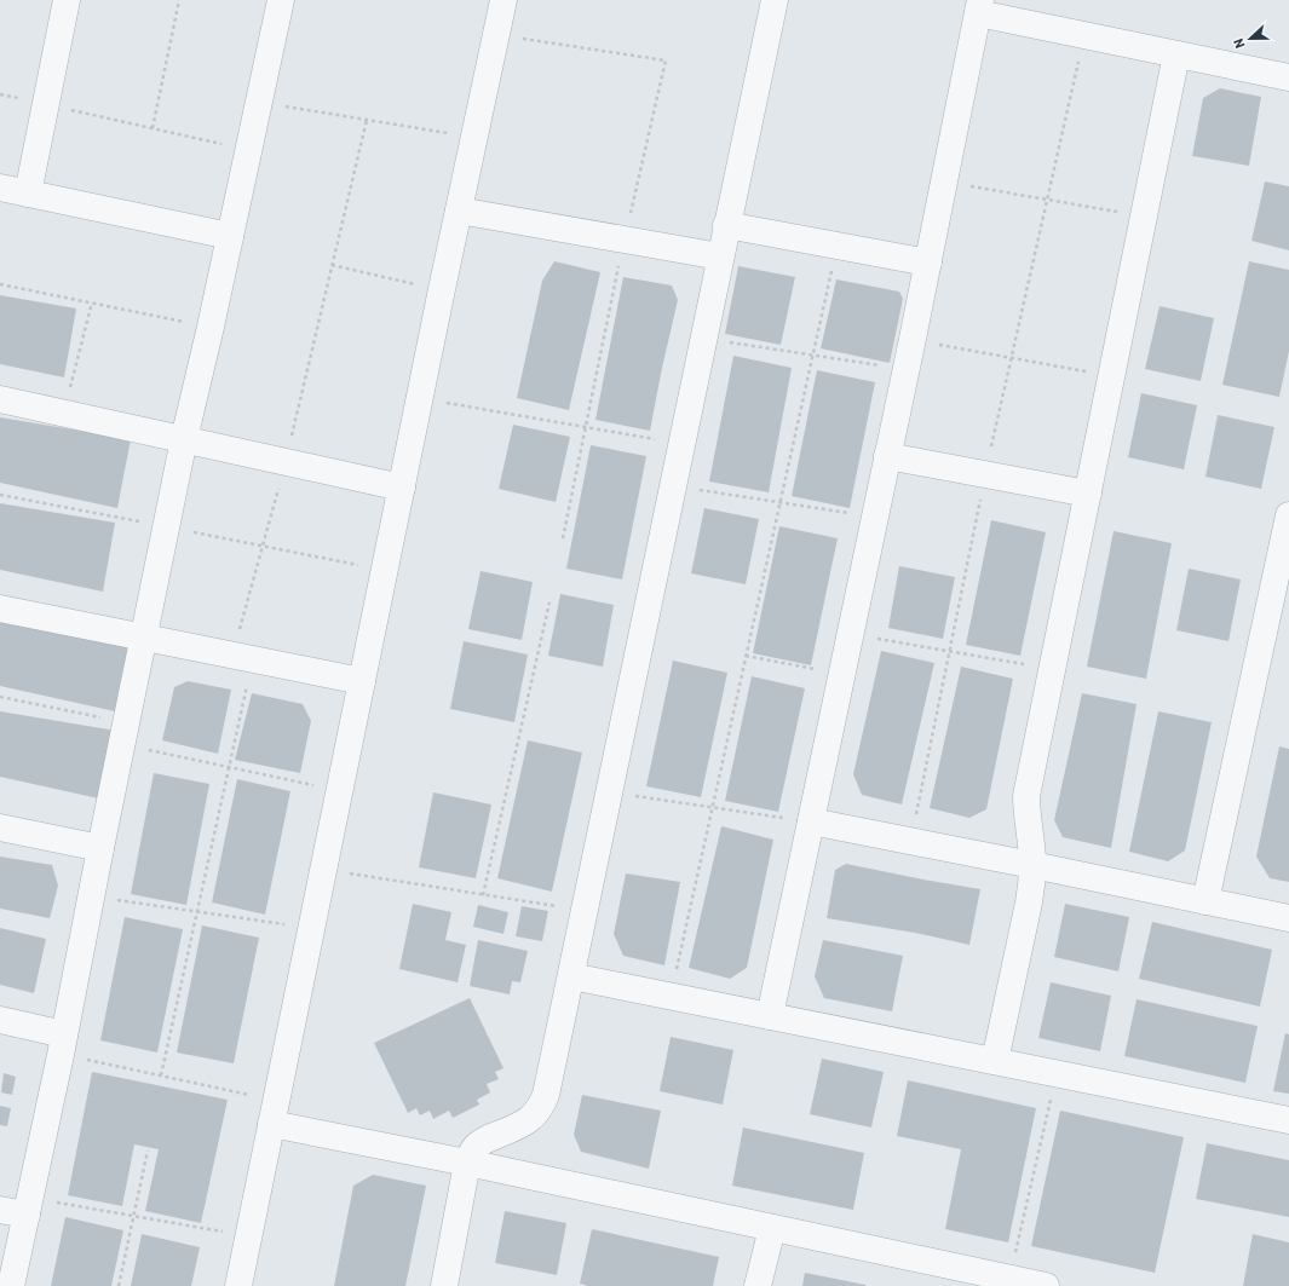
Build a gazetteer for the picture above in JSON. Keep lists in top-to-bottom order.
{
  "north": "left"
}
